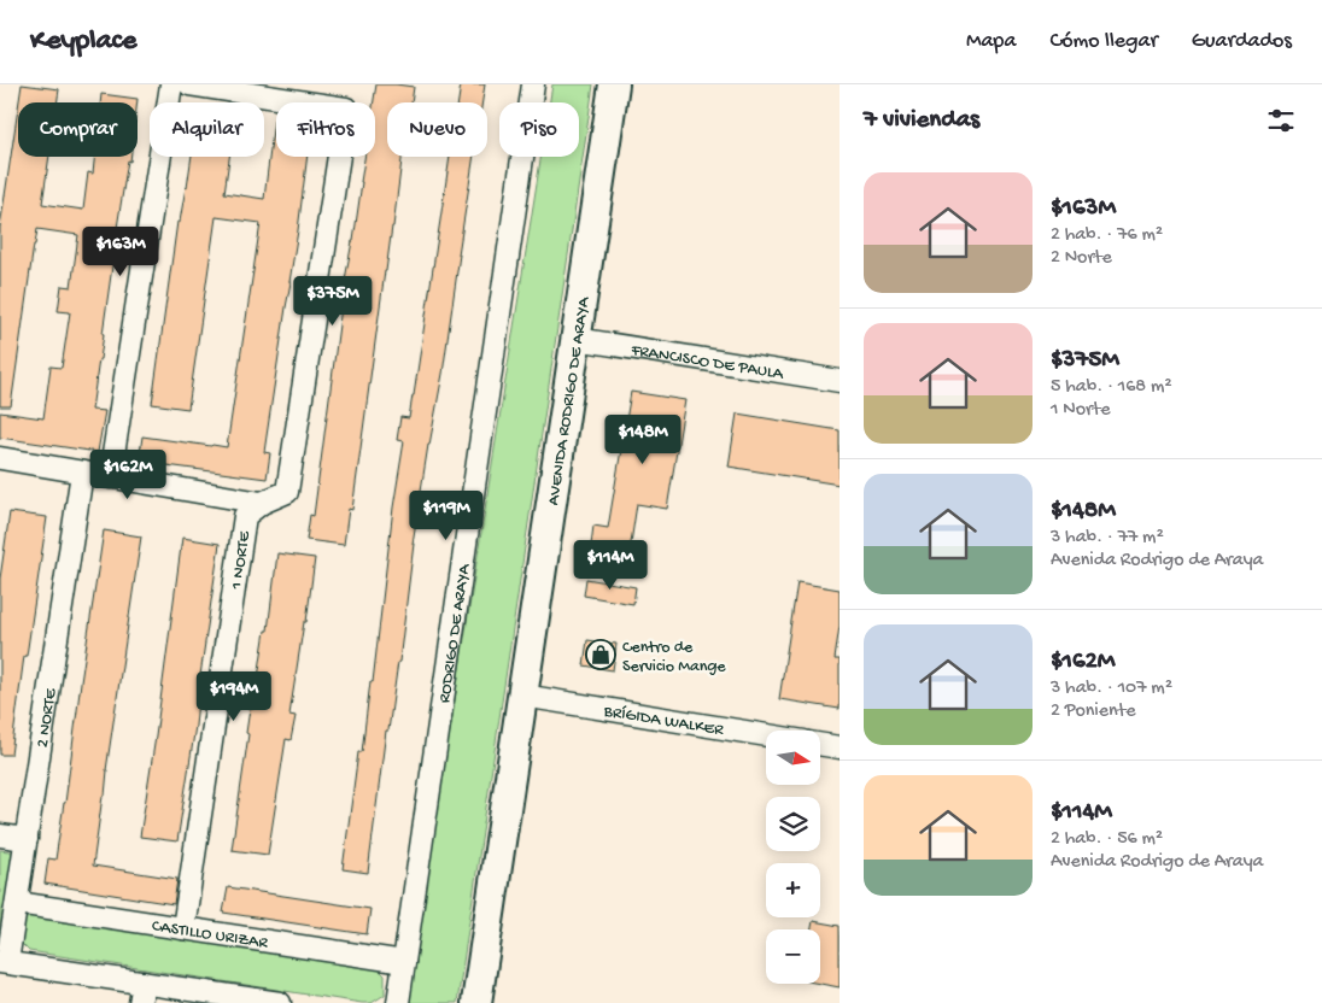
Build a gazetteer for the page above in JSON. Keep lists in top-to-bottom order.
{
  "streets": {
    "main road": ["AVENIDA RODRIGO DE ARAYA"],
    "street": [
      "FRANCISCO DE PAULA",
      "1 NORTE",
      "RODRIGO DE ARAYA",
      "2 NORTE",
      "BRÍGIDA WALKER",
      "CASTILLO URIZAR"
    ]
  },
  "crossings": [
    ["FRANCISCO DE PAULA", "AVENIDA RODRIGO DE ARAYA"],
    ["AVENIDA RODRIGO DE ARAYA", "BRÍGIDA WALKER"],
    ["1 NORTE", "CASTILLO URIZAR"],
    ["RODRIGO DE ARAYA", "CASTILLO URIZAR"],
    ["2 NORTE", "CASTILLO URIZAR"]
  ],
  "places": {
    "shop": ["Centro de Servicio Mange"]
  },
  "north": "right",
  "page": {
    "header": "Keyplace",
    "nav": ["Mapa", "Cómo llegar", "Guardados"],
    "heading": "7 viviendas",
    "chip": [
      "Comprar",
      "Alquilar",
      "Filtros",
      "Nuevo",
      "Piso"
    ],
    "list": [
      {
        "name": "$163M",
        "note": "2 hab. · 76 m² · 2 Norte"
      },
      {
        "name": "$375M",
        "note": "5 hab. · 168 m² · 1 Norte"
      },
      {
        "name": "$148M",
        "note": "3 hab. · 77 m² · Avenida Rodrigo de Araya"
      },
      {
        "name": "$162M",
        "note": "3 hab. · 107 m² · 2 Poniente"
      },
      {
        "name": "$114M",
        "note": "2 hab. · 56 m² · Avenida Rodrigo de Araya"
      }
    ],
    "price": [
      "$163M",
      "$375M",
      "$148M",
      "$162M",
      "$119M",
      "$114M",
      "$194M"
    ],
    "map_buttons": ["+", "−"]
  }
}
